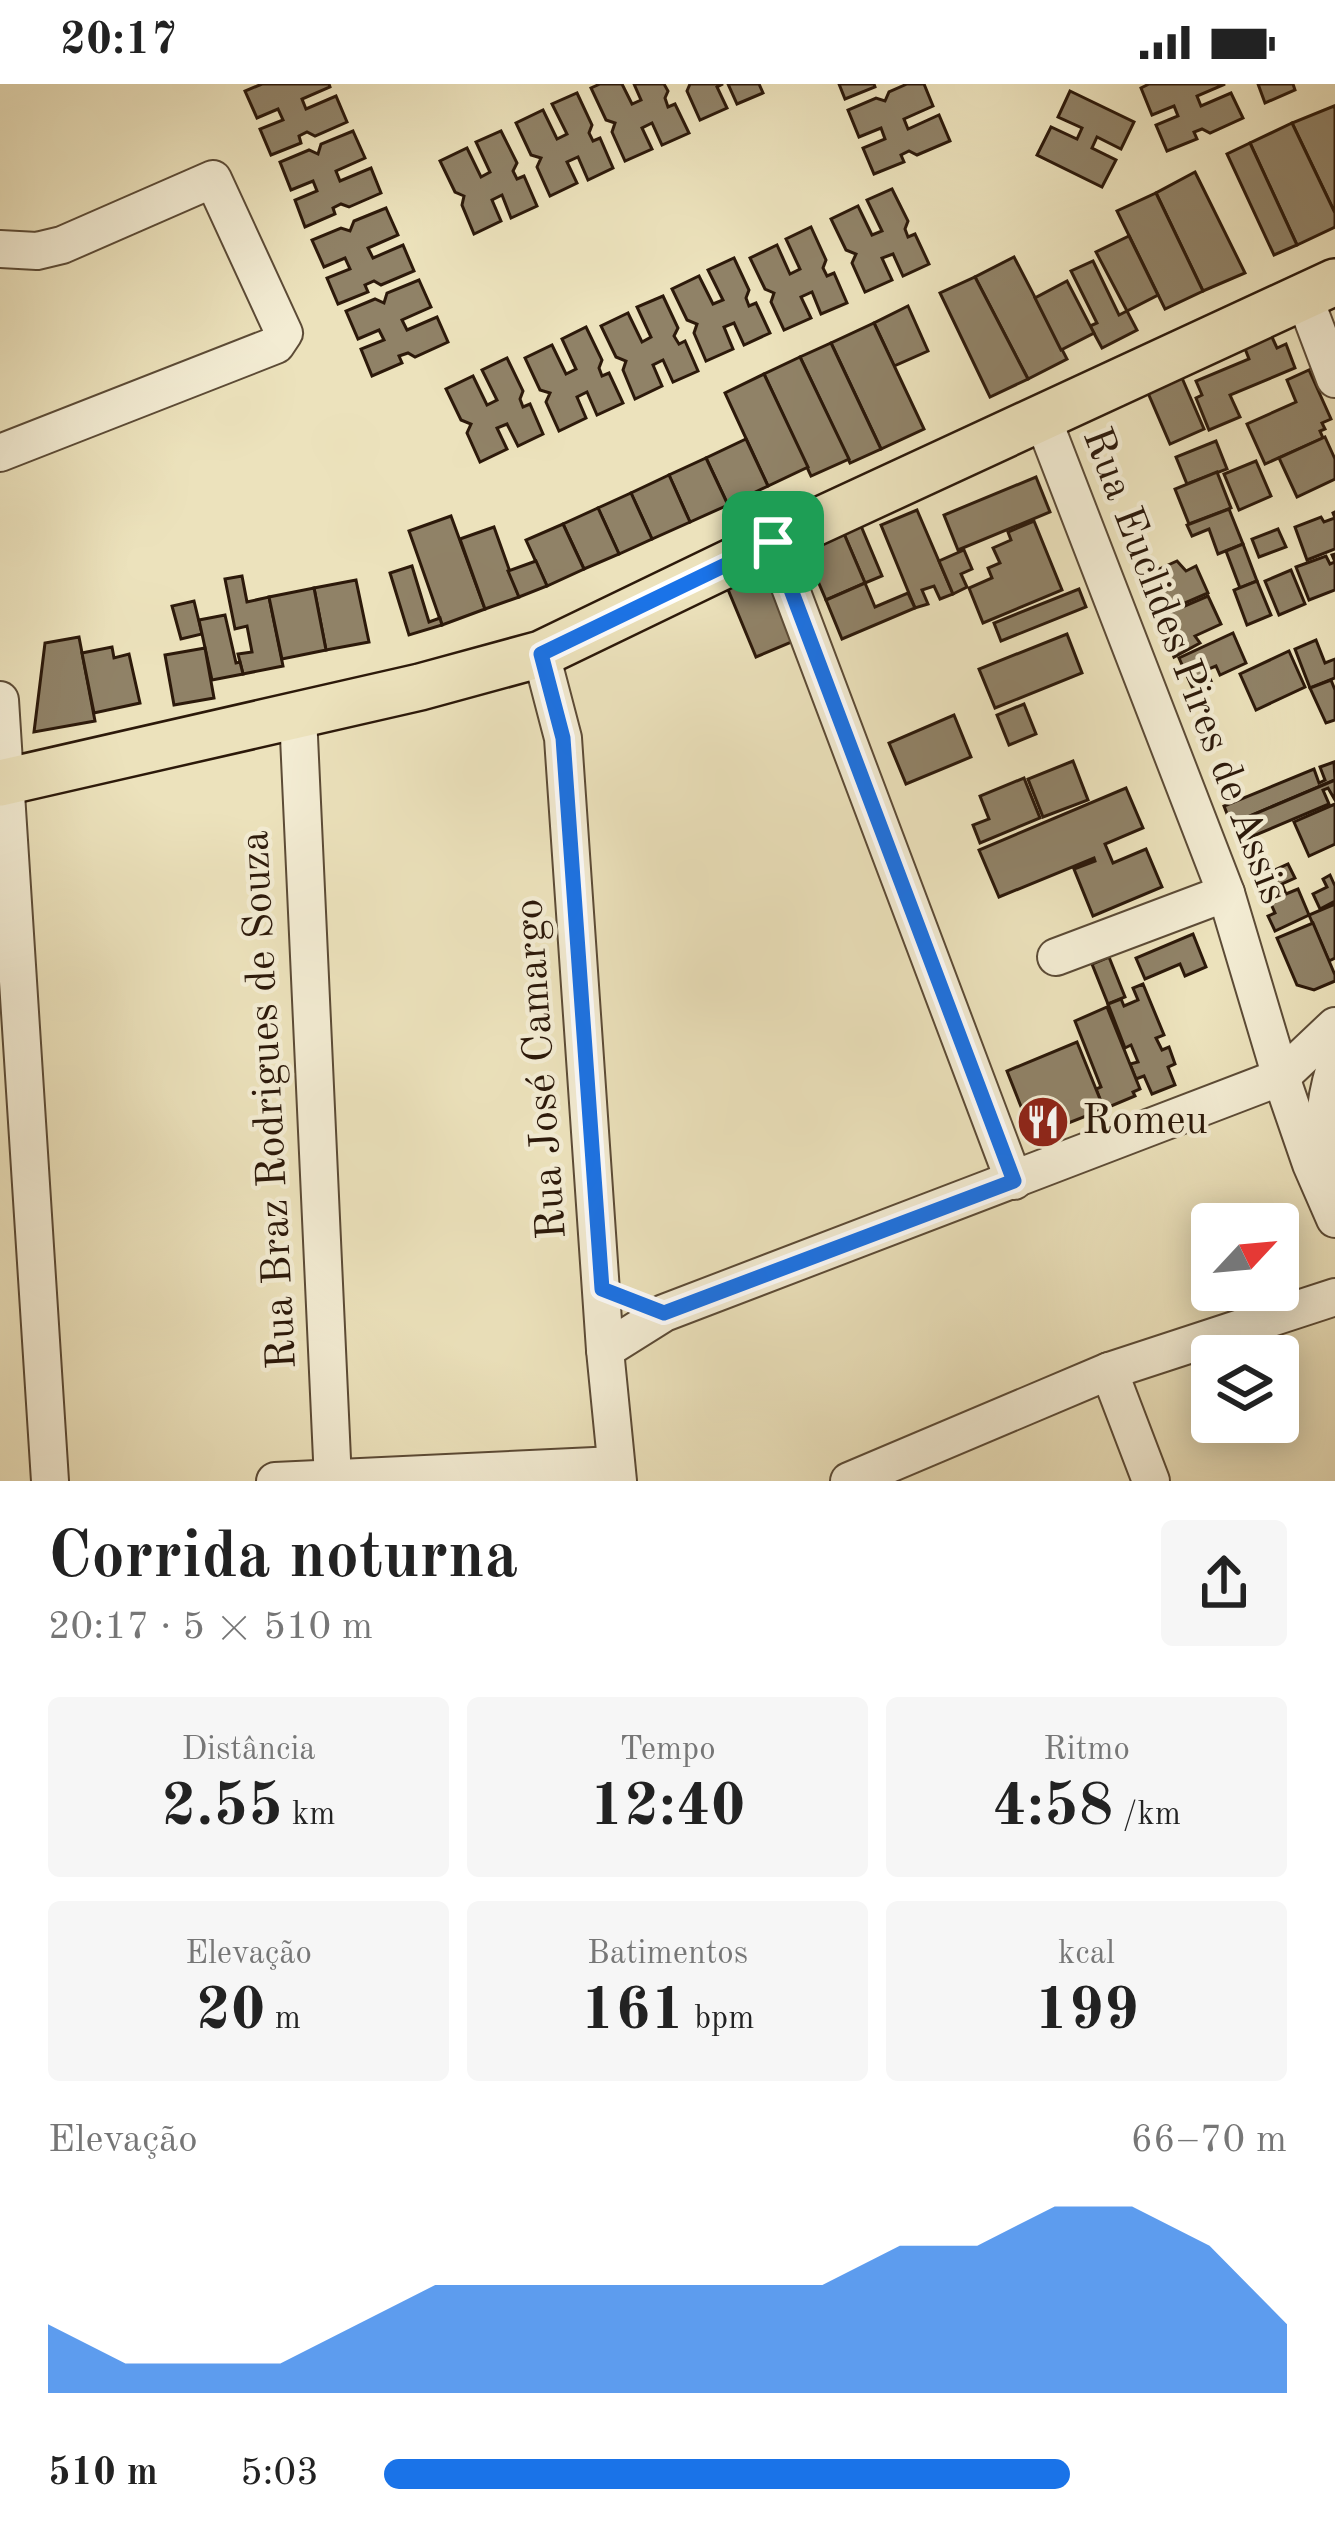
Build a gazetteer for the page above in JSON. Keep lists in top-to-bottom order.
{
  "streets": {
    "street": ["Rua Euclides Pires de Assis", "Rua José Camargo", "Rua Braz Rodrigues de Souza"]
  },
  "places": {
    "restaurant": ["Romeu"]
  },
  "north": "top right",
  "page": {
    "status": "20:17",
    "heading": ["Corrida noturna", "20:17 · 5 × 510 m"],
    "stats": [
      ["Distância", "2.55 km"],
      ["Tempo", "12:40"],
      ["Ritmo", "4:58 /km"],
      ["Elevação", "20 m"],
      ["Batimentos", "161 bpm"],
      ["kcal", "199"]
    ],
    "chart": ["Elevação", "66–70 m"],
    "list": [
      {
        "name": "510 m",
        "note": "5:03"
      }
    ]
  }
}
